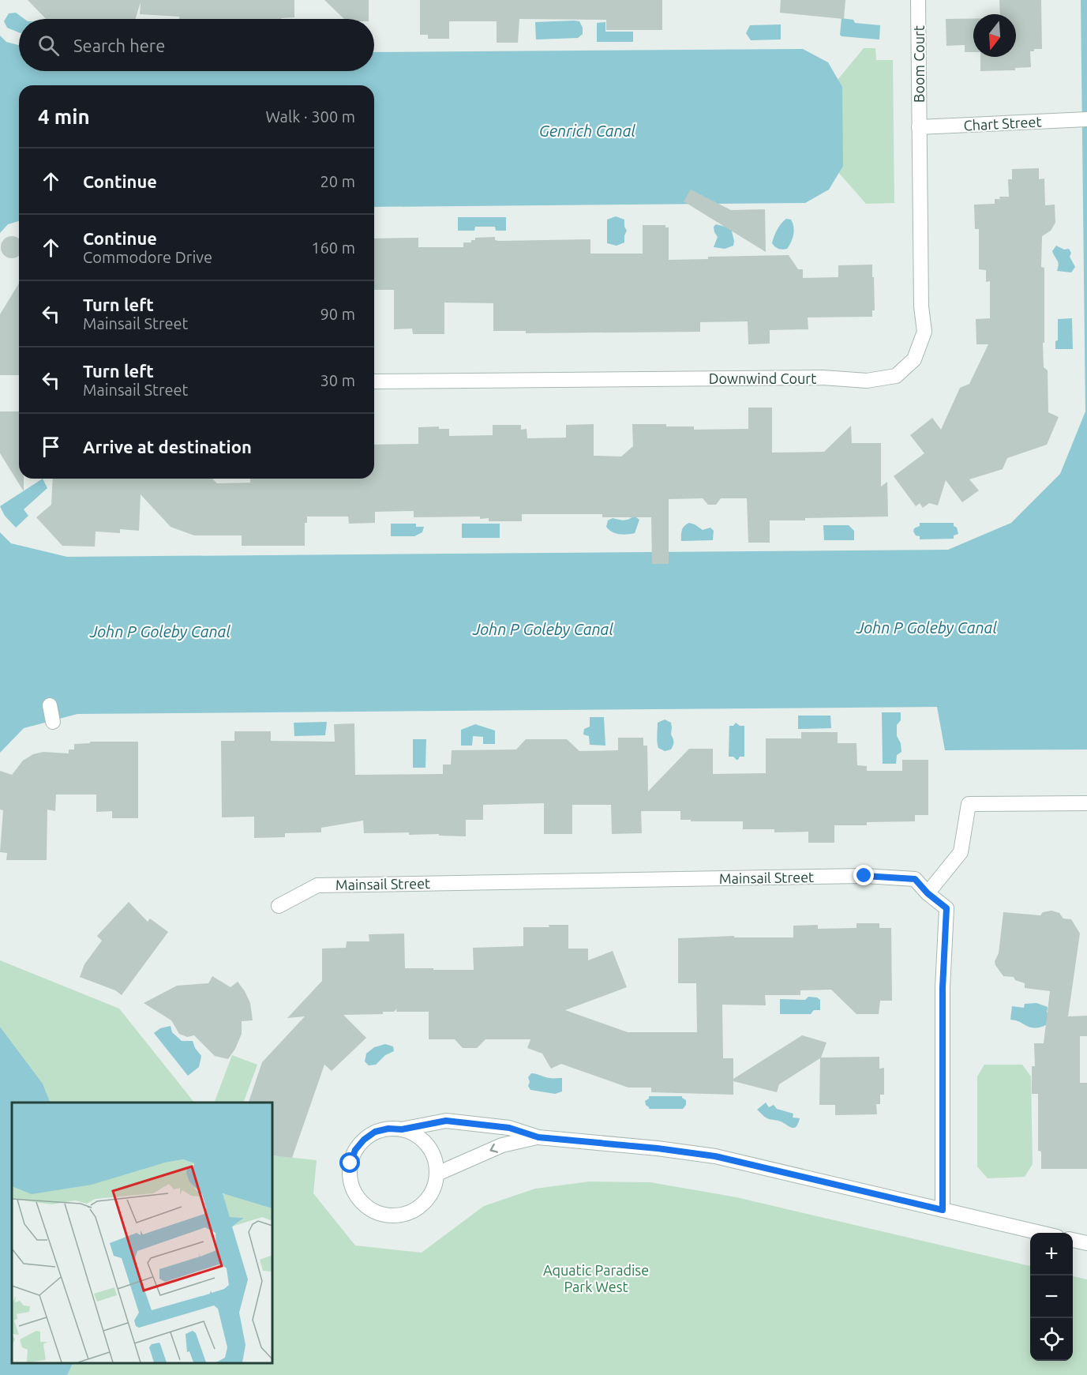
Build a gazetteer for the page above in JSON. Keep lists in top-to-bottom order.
{
  "streets": {
    "street": [
      "Boom Court",
      "Chart Street",
      "Downwind Court",
      "Mainsail Street"
    ]
  },
  "crossings": [
    ["Boom Court", "Chart Street"],
    ["Boom Court", "Downwind Court"],
    ["Chart Street", "Downwind Court"]
  ],
  "water": ["Genrich Canal", "John P Goleby Canal"],
  "parks": ["Aquatic Paradise Park West"],
  "north": "bottom",
  "page": {
    "search": "Search here",
    "heading": ["4 min", "Walk · 300 m"],
    "list": [
      ["Continue", "20 m"],
      ["Continue", "Commodore Drive", "160 m"],
      ["Turn left", "Mainsail Street", "90 m"],
      ["Turn left", "Mainsail Street", "30 m"],
      "Arrive at destination"
    ],
    "map_buttons": ["+", "−"]
  }
}
